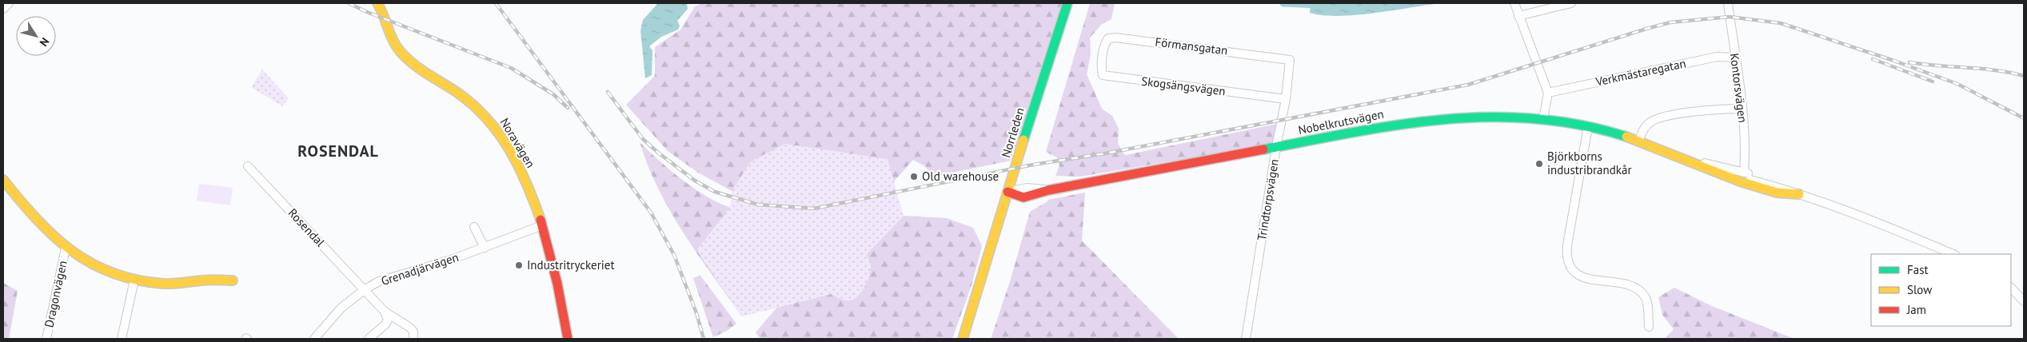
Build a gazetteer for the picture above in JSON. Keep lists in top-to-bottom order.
{
  "streets": {
    "street": [
      "Förmansgatan",
      "Verkmästaregatan",
      "Skogsängsvägen",
      "Kontorsvägen",
      "Nobelkrutsvägen",
      "Norrleden",
      "Noravägen",
      "Trindtorpsvägen",
      "Rosendal",
      "Grenadjärvägen",
      "Dragonvägen"
    ]
  },
  "crossings": [
    ["Förmansgatan", "Skogsängsvägen"],
    ["Förmansgatan", "Trindtorpsvägen"],
    ["Verkmästaregatan", "Kontorsvägen"],
    ["Skogsängsvägen", "Trindtorpsvägen"],
    ["Nobelkrutsvägen", "Norrleden"],
    ["Nobelkrutsvägen", "Trindtorpsvägen"],
    ["Noravägen", "Grenadjärvägen"],
    ["Rosendal", "Grenadjärvägen"]
  ],
  "districts": ["ROSENDAL"],
  "places": ["Björkborns industribrandkår", "Old warehouse", "Industritryckeriet"],
  "legend": ["Fast", "Slow", "Jam"],
  "north": "bottom right"
}
